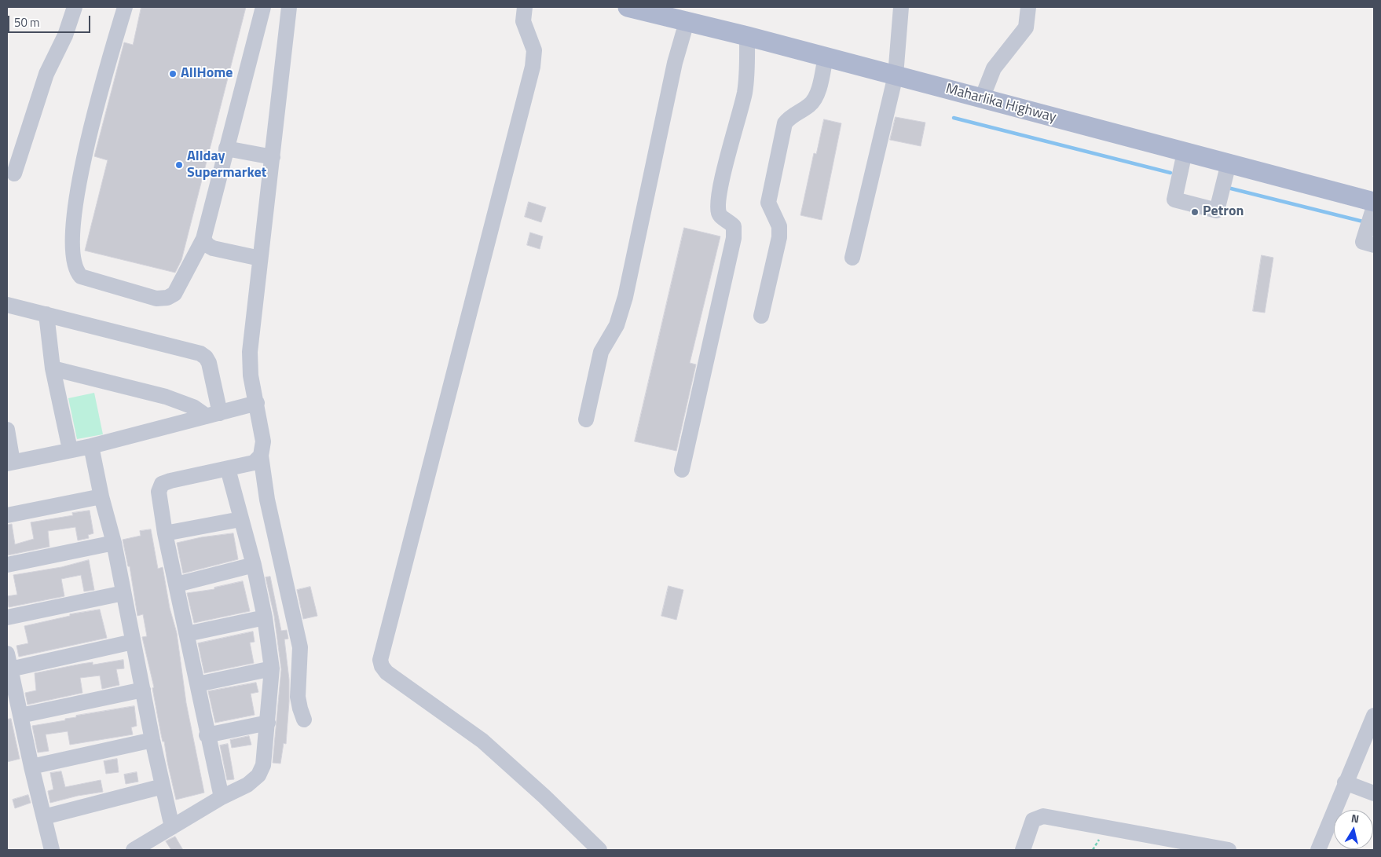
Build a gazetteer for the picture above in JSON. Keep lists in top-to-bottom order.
{
  "streets": {
    "main road": ["Maharlika Highway"]
  },
  "places": ["AllHome", "Allday Supermarket", "Petron"],
  "scale_bar": "50 m",
  "north": "top"
}
